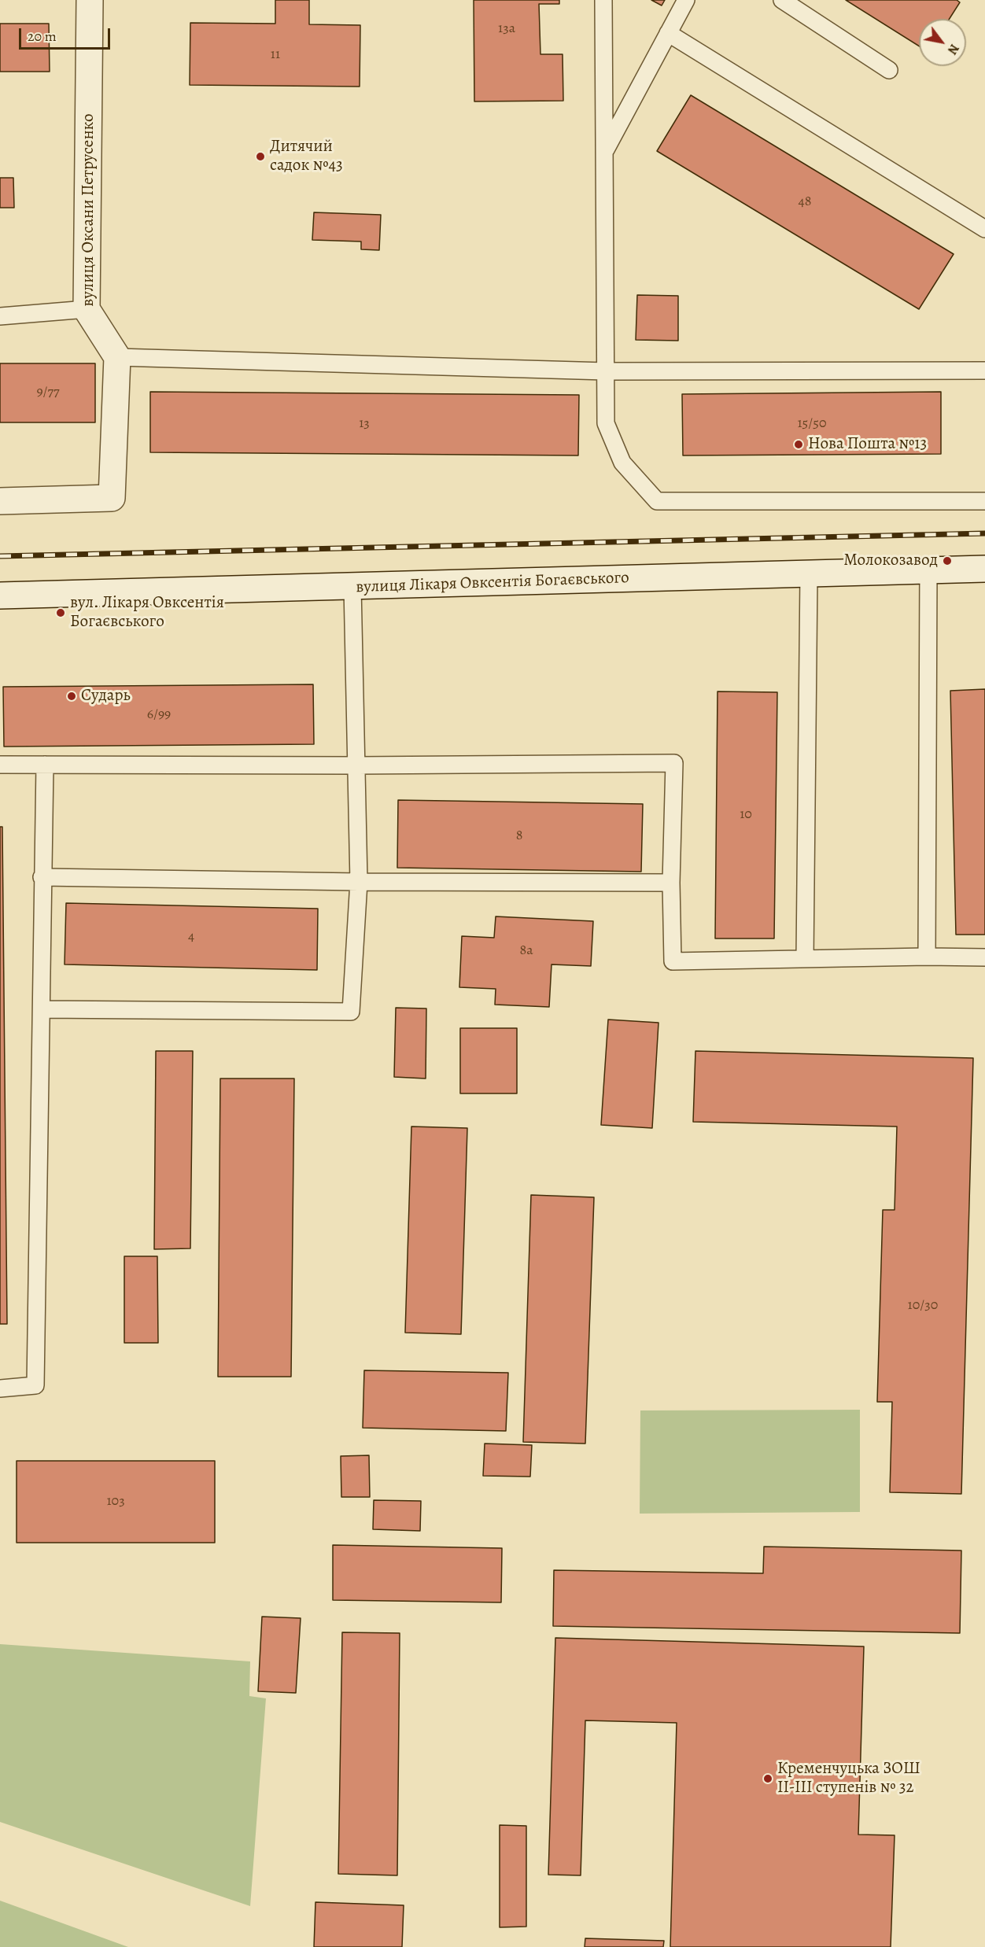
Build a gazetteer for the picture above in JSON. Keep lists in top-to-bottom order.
{
  "streets": {
    "street": ["вулиця Оксани Петрусенко", "вулиця Лікаря Овксентія Богаєвського"]
  },
  "places": [
    "Дитячий садок №43",
    "Нова Пошта №13",
    "Молокозавод",
    "вул. Лікаря Овксентія Богаєвського",
    "Сударь",
    "Кременчуцька ЗОШ ІІ-ІІІ ступенів № 32"
  ],
  "house_numbers": [
    "13а",
    "11",
    "48",
    "9/77",
    "13",
    "15/50",
    "6/99",
    "10",
    "8",
    "4",
    "8а",
    "10/30",
    "103"
  ],
  "scale_bar": "20 m",
  "north": "bottom right"
}
